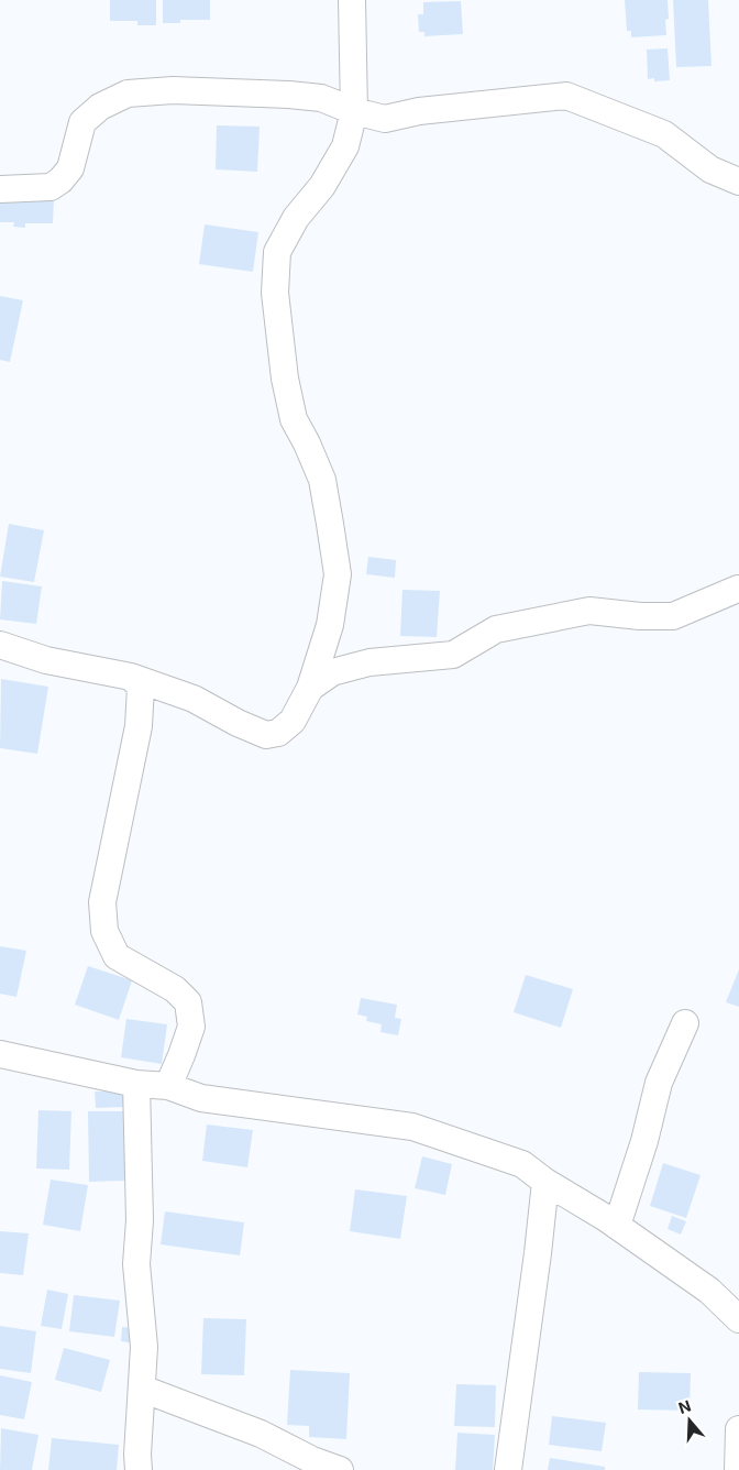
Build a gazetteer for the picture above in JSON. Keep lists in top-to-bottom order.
{
  "north": "top"
}
